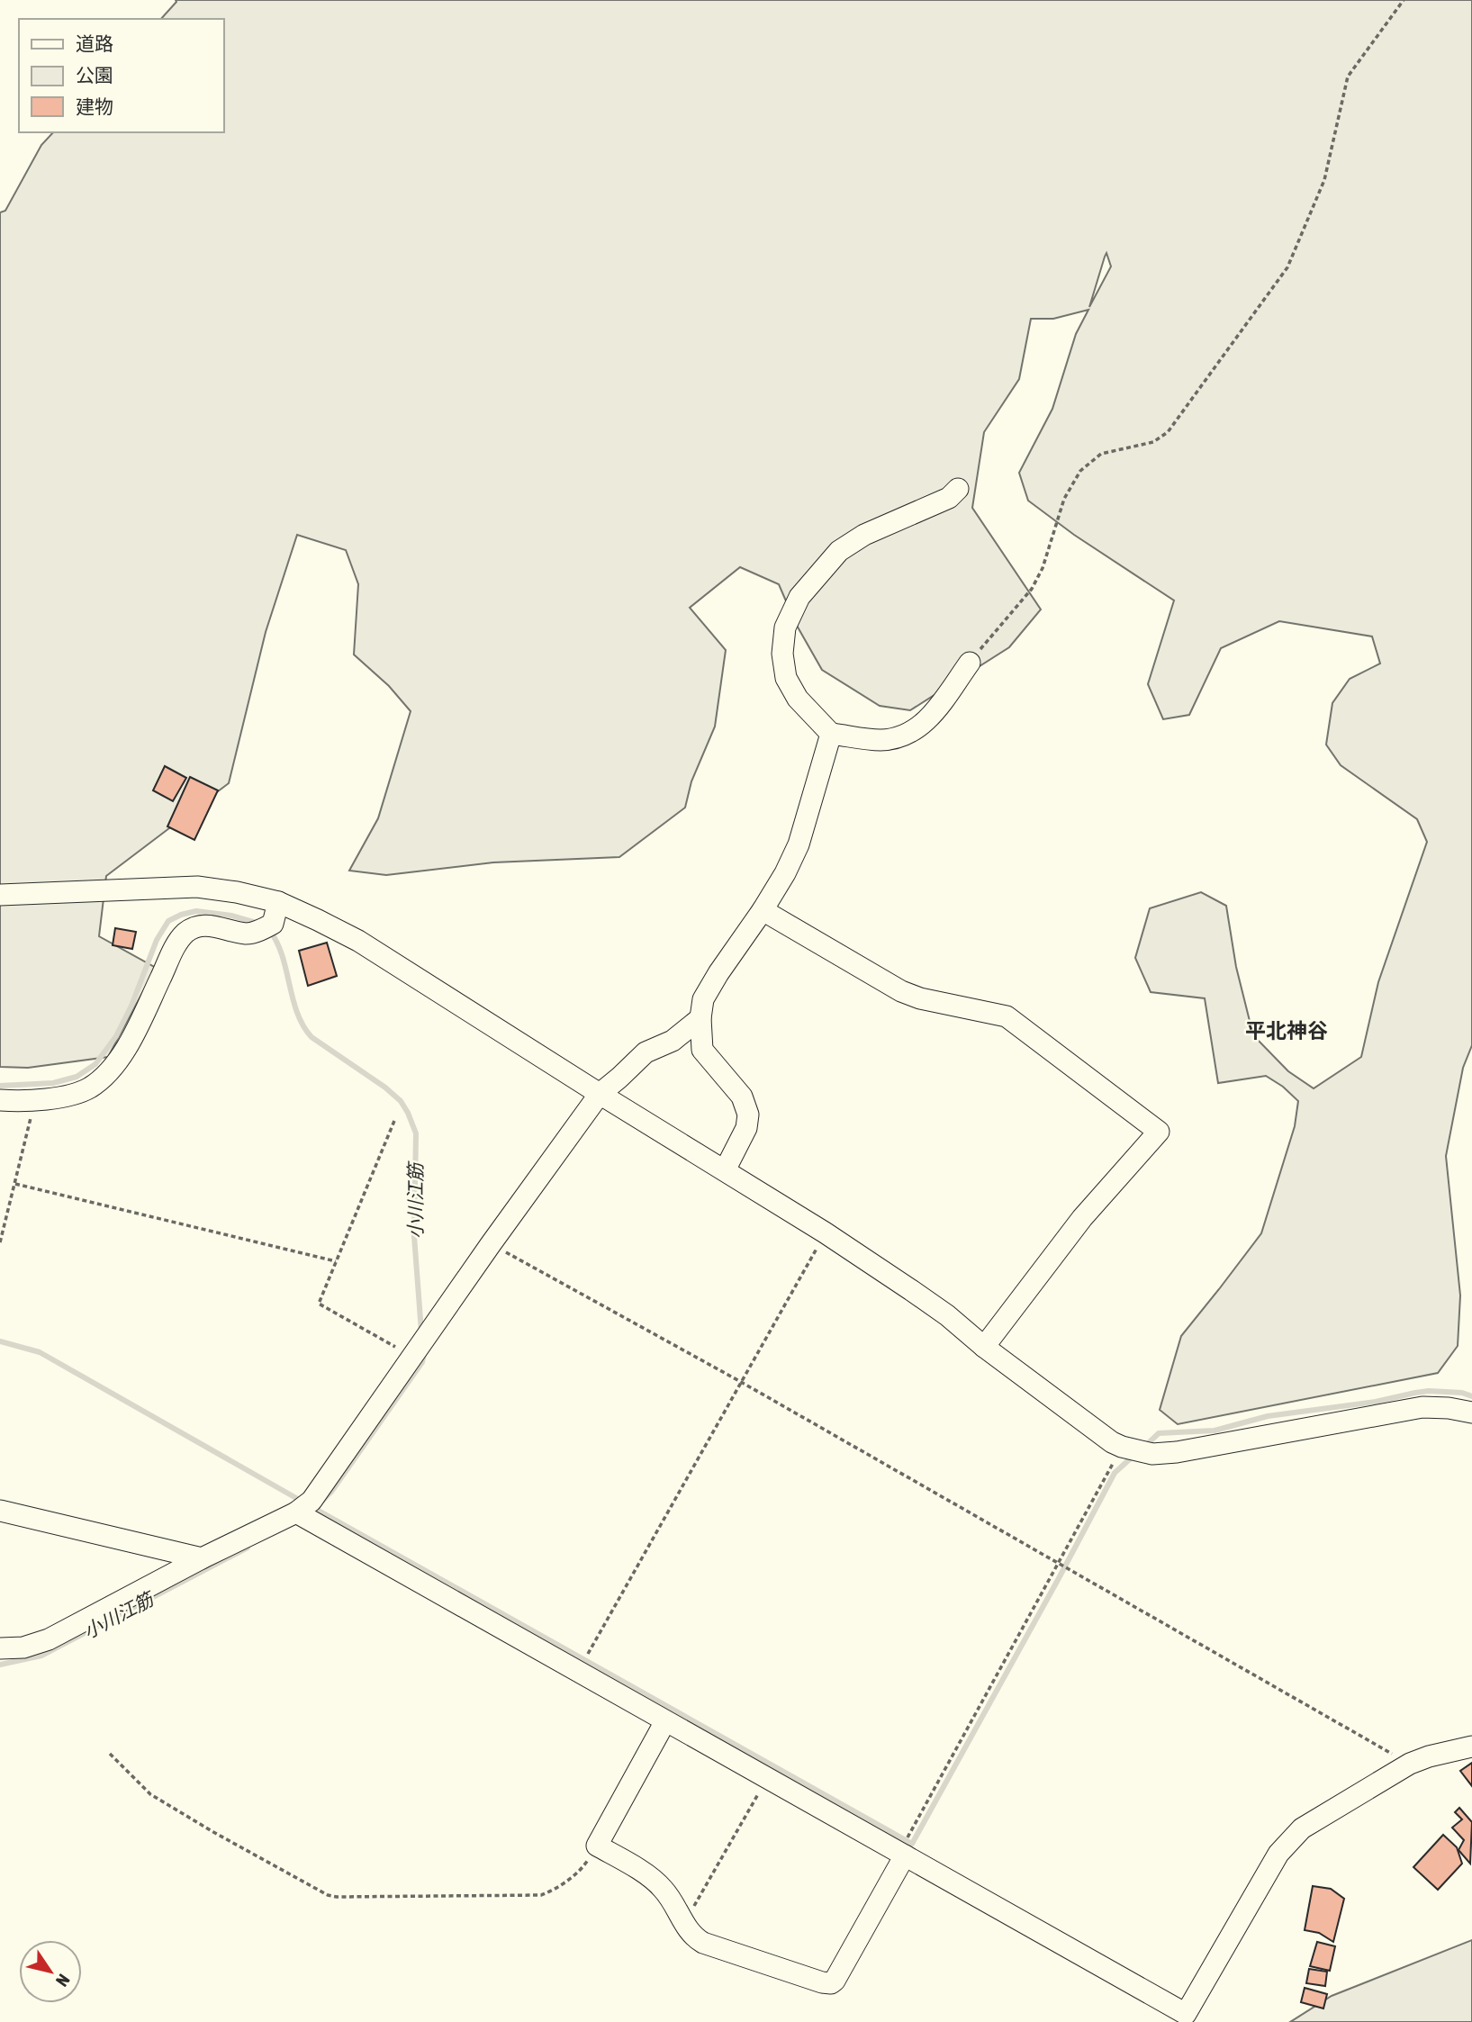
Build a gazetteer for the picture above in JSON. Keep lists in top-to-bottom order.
{
  "districts": ["平北神谷"],
  "water": ["小川江筋"],
  "legend": ["道路", "公園", "建物"],
  "north": "bottom right"
}
